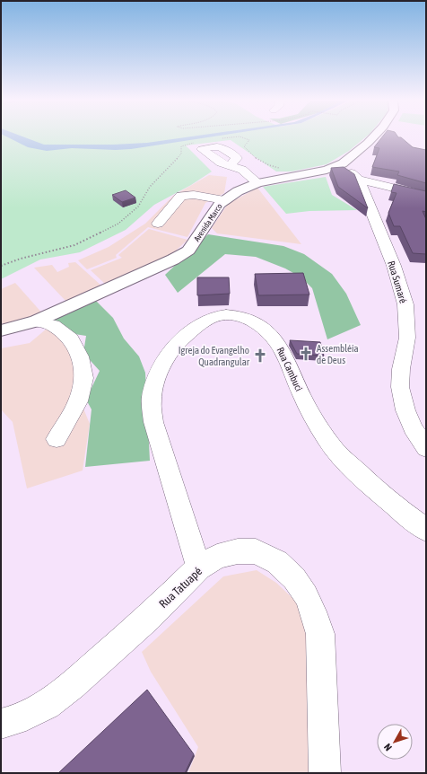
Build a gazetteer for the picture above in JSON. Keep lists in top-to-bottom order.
{
  "streets": {
    "main road": ["Avenida Marco"],
    "street": ["Rua Sumaré", "Rua Cambuci", "Rua Tatuapé"]
  },
  "crossings": [
    ["Rua Cambuci", "Rua Tatuapé"]
  ],
  "places": {
    "church": ["Assembléia de Deus", "Igreja do Evangelho Quadrangular"]
  },
  "north": "bottom left"
}
